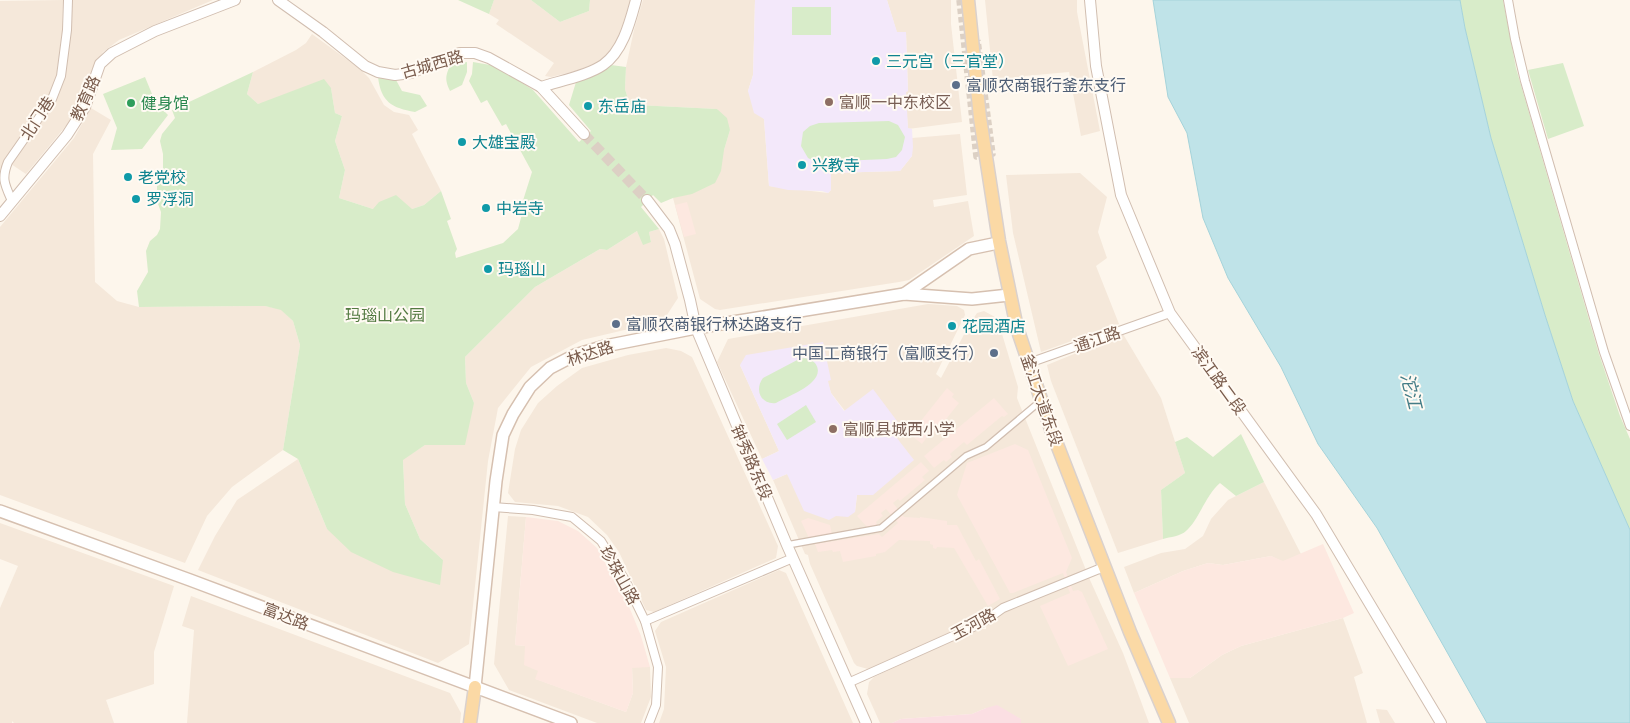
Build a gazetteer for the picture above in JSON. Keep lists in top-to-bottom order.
{
  "streets": {
    "main road": ["林达路", "釜江大道东段", "富达路"],
    "street": [
      "古城西路",
      "教育路",
      "北门巷",
      "通江路",
      "滨江路二段",
      "钟秀路东段",
      "珍珠山路",
      "玉河路"
    ]
  },
  "crossings": [
    ["教育路", "北门巷"],
    ["通江路", "滨江路二段"],
    ["通江路", "釜江大道东段"],
    ["林达路", "钟秀路东段"],
    ["林达路", "珍珠山路"],
    ["林达路", "富达路"],
    ["釜江大道东段", "玉河路"],
    ["钟秀路东段", "玉河路"]
  ],
  "water": ["沱江"],
  "parks": ["玛瑙山公园"],
  "places": [
    "三元宫（三官堂）",
    "富顺农商银行釜东支行",
    "富顺一中东校区",
    "健身馆",
    "东岳庙",
    "大雄宝殿",
    "兴教寺",
    "老党校",
    "罗浮洞",
    "中岩寺",
    "玛瑙山",
    "富顺农商银行林达路支行",
    "花园酒店",
    "中国工商银行（富顺支行）",
    "富顺县城西小学"
  ]
}
